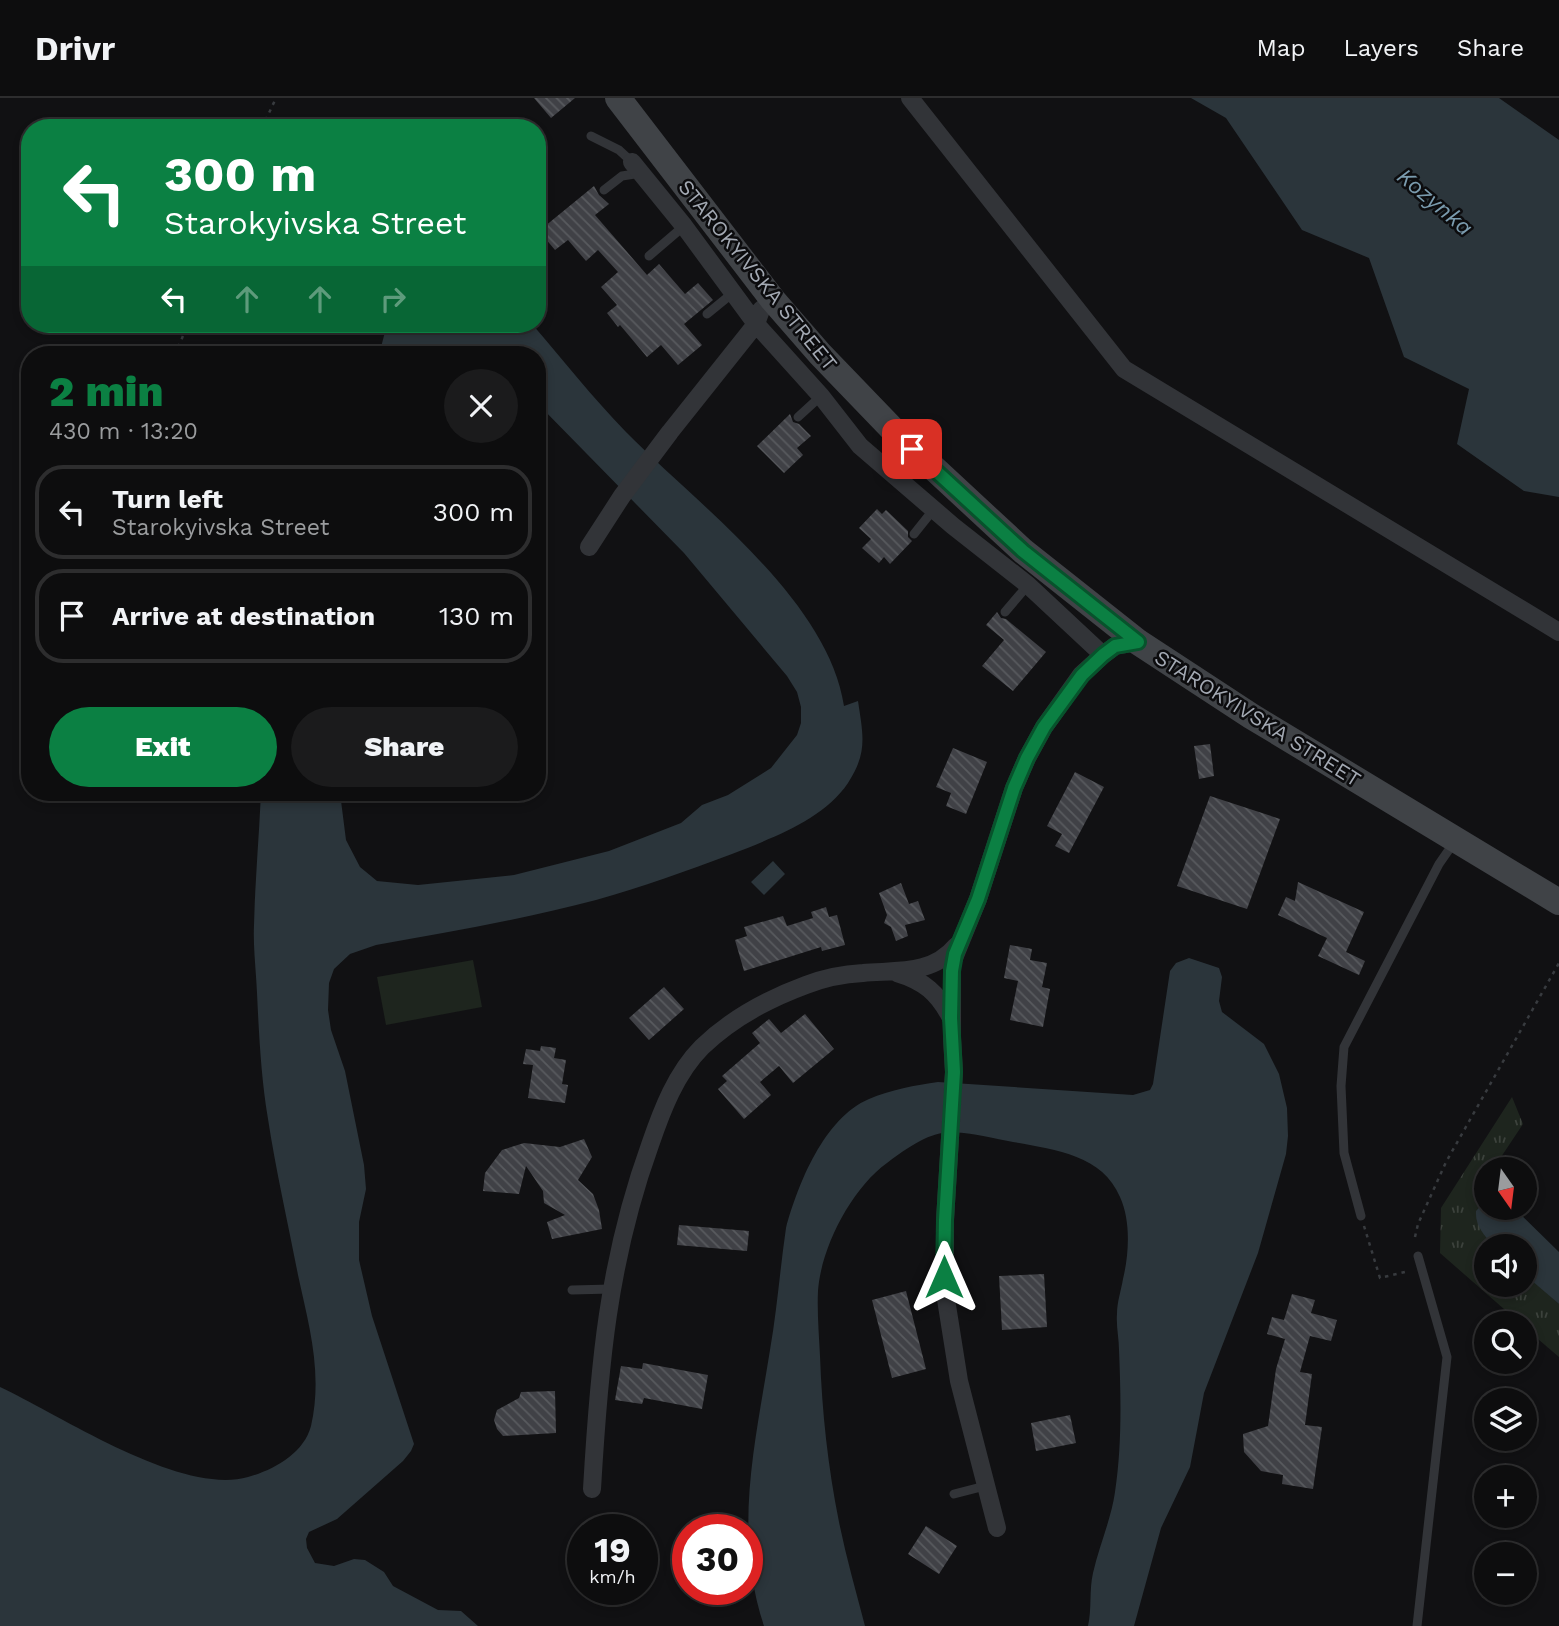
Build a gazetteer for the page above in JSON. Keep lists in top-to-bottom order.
{
  "streets": {
    "street": ["STAROKYIVSKA STREET"]
  },
  "water": ["Kozynka"],
  "north": "bottom",
  "page": {
    "header": "Drivr",
    "nav": ["Map", "Layers", "Share"],
    "turn": ["300 m", "Starokyivska Street"],
    "heading": ["2 min", "430 m · 13:20"],
    "list": [
      {
        "name": "Turn left",
        "note": "Starokyivska Street",
        "value": "300 m"
      },
      {
        "name": "Arrive at destination",
        "value": "130 m"
      }
    ],
    "buttons": ["Exit", "Share"],
    "map_buttons": ["+", "−"],
    "speed": "19 km/h",
    "limit": "30"
  }
}
